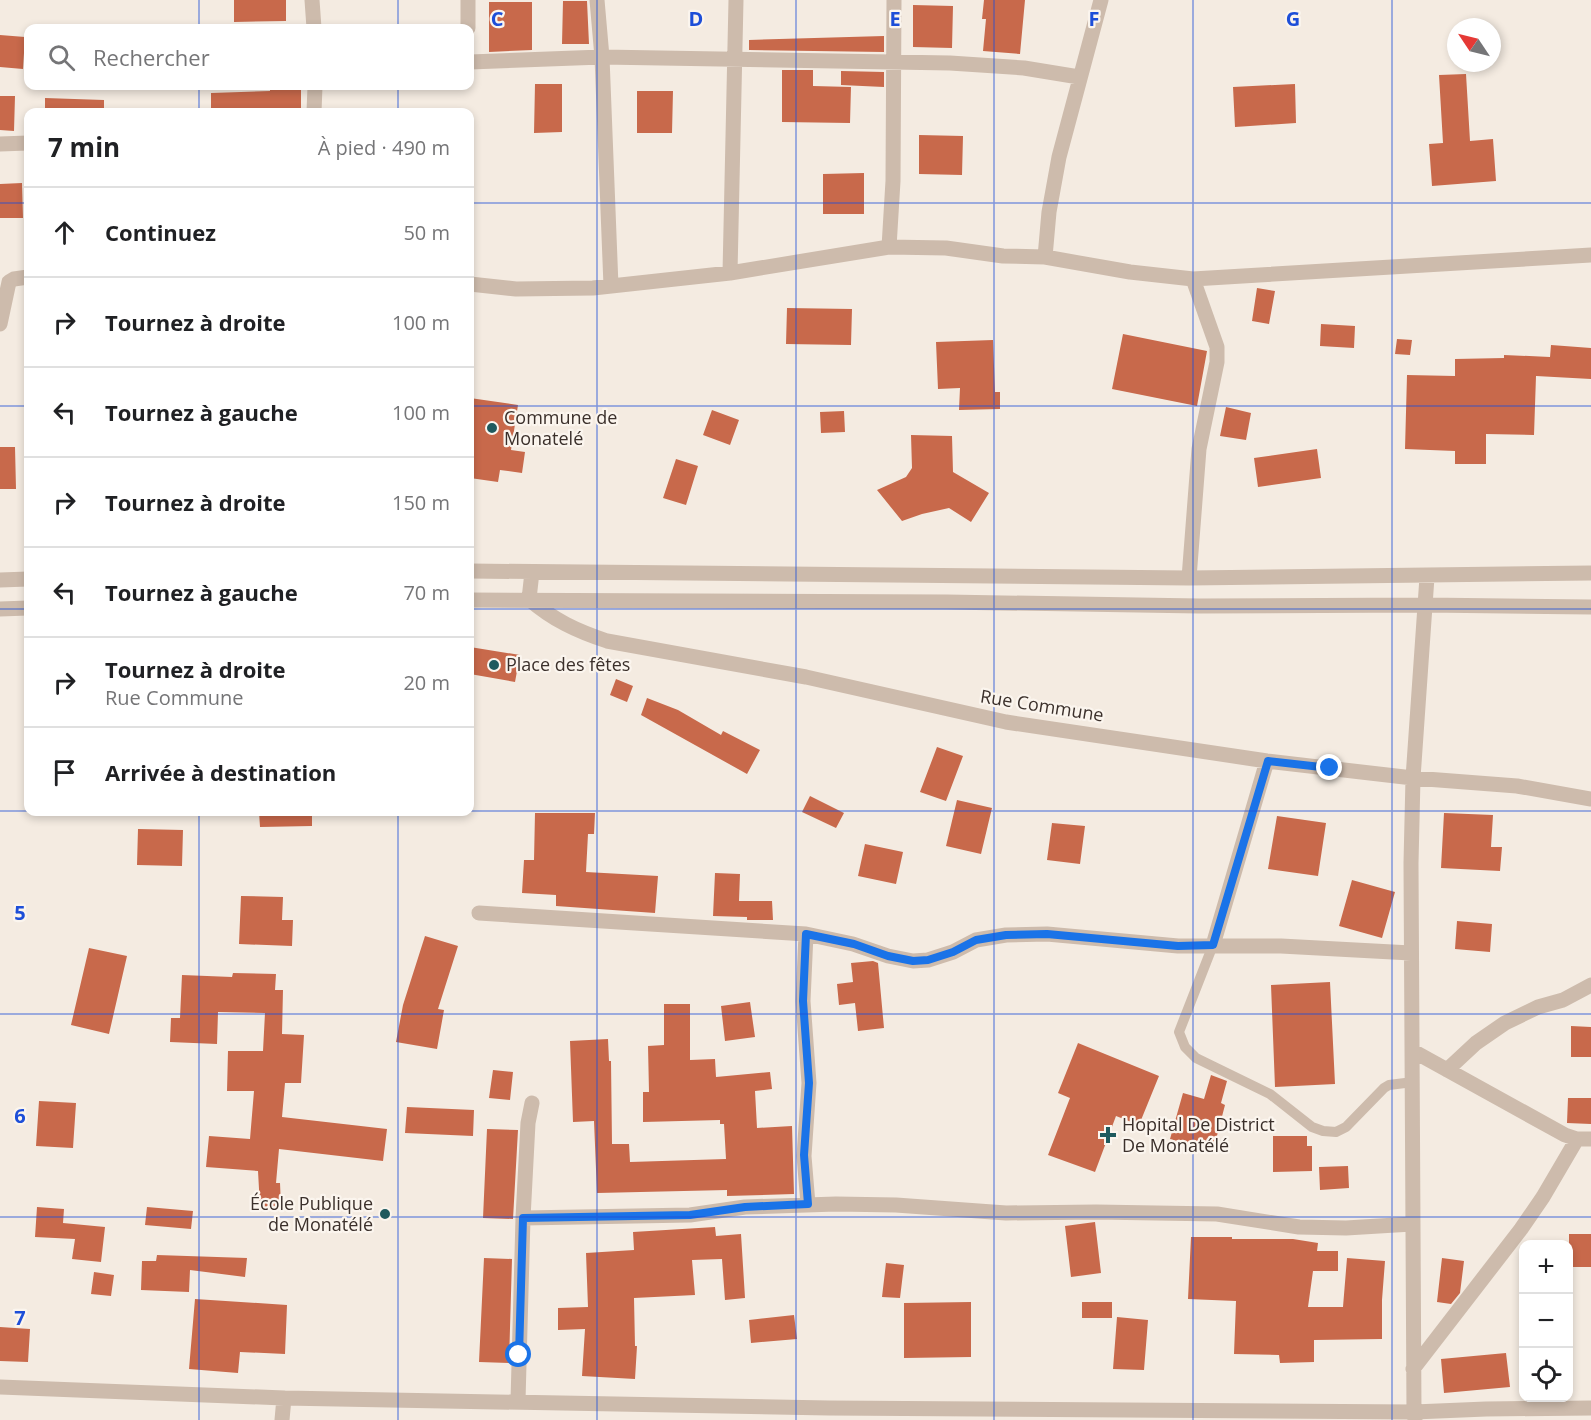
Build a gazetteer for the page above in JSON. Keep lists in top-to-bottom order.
{
  "streets": {
    "street": ["Rue Commune"]
  },
  "places": {
    "other": ["Commune de Monatelé", "Place des fêtes", "École Publique de Monatélé"],
    "health": ["Hopital De District De Monatélé"]
  },
  "north": "top left",
  "page": {
    "search": "Rechercher",
    "heading": ["7 min", "À pied · 490 m"],
    "list": [
      ["Continuez", "50 m"],
      ["Tournez à droite", "100 m"],
      ["Tournez à gauche", "100 m"],
      ["Tournez à droite", "150 m"],
      ["Tournez à gauche", "70 m"],
      ["Tournez à droite", "Rue Commune", "20 m"],
      "Arrivée à destination"
    ],
    "map_buttons": ["+", "−"]
  },
  "grid": {
    "columns": [
      "C",
      "D",
      "E",
      "F",
      "G"
    ],
    "rows": ["5", "6", "7"]
  }
}
